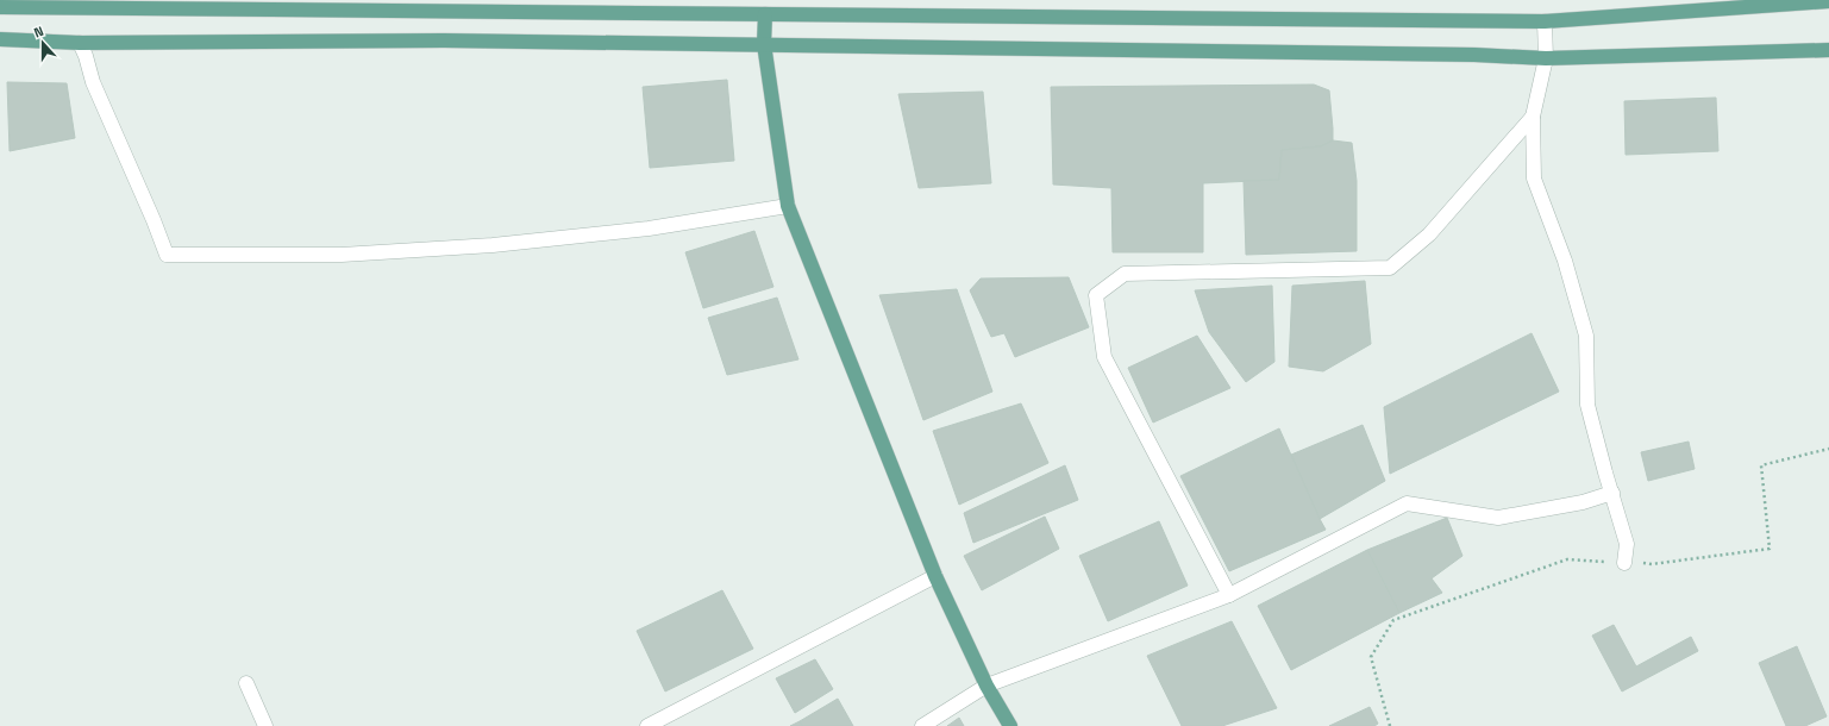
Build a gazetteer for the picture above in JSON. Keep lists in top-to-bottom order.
{
  "north": "top"
}
